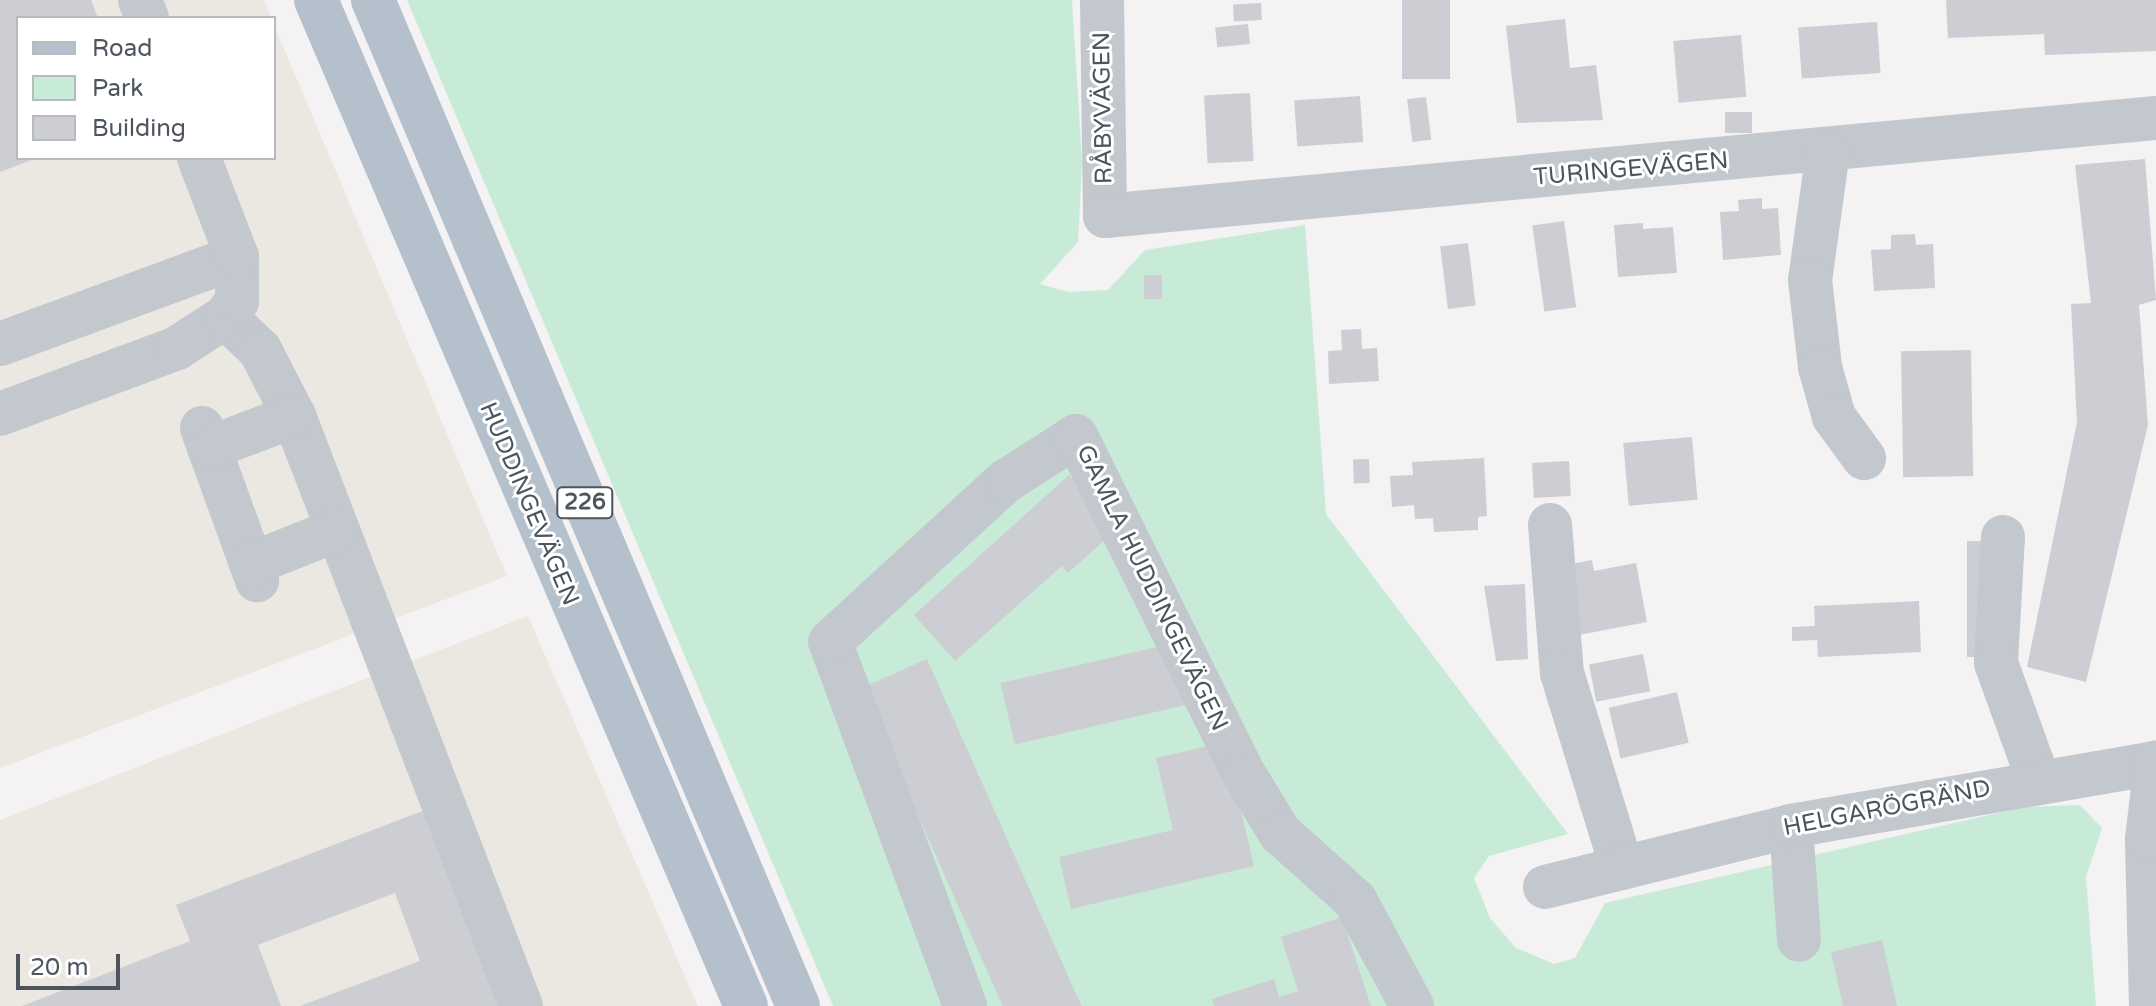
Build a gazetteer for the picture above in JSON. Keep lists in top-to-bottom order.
{
  "streets": {
    "main road": ["226", "HUDDINGEVÄGEN"],
    "street": [
      "RÅBYVÄGEN",
      "TURINGEVÄGEN",
      "GAMLA HUDDINGEVÄGEN",
      "HELGARÖGRÄND"
    ]
  },
  "crossings": [
    ["RÅBYVÄGEN", "TURINGEVÄGEN"]
  ],
  "legend": ["Road", "Park", "Building"],
  "scale_bar": "20 m"
}
